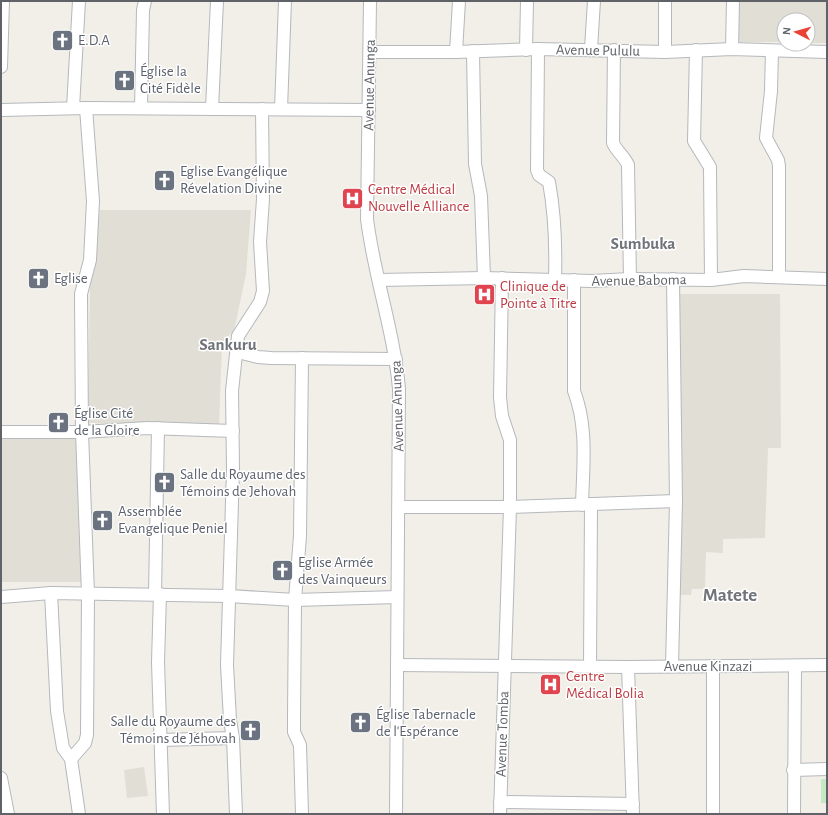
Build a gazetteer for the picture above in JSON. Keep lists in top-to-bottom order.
{
  "streets": {
    "street": [
      "Avenue Pululu",
      "Avenue Anunga",
      "Avenue Baboma",
      "Avenue Kinzazi",
      "Avenue Tomba"
    ]
  },
  "crossings": [
    ["Avenue Pululu", "Avenue Anunga"],
    ["Avenue Anunga", "Avenue Baboma"],
    ["Avenue Anunga", "Avenue Kinzazi"],
    ["Avenue Baboma", "Avenue Tomba"],
    ["Avenue Kinzazi", "Avenue Tomba"]
  ],
  "districts": ["Sumbuka", "Sankuru", "Matete"],
  "places": {
    "church": [
      "E.D.A",
      "Église la Cité Fidèle",
      "Eglise Evangélique Révelation Divine",
      "Eglise",
      "Église Cité de la Gloire",
      "Salle du Royaume des Témoins de Jehovah",
      "Assemblée Evangelique Peniel",
      "Eglise Armée des Vainqueurs",
      "Église Tabernacle de l'Espérance",
      "Salle du Royaume des Témoins de Jéhovah"
    ],
    "hospital": ["Centre Médical Nouvelle Alliance", "Clinique de Pointe à Titre", "Centre Médical Bolia"]
  },
  "north": "left"
}
